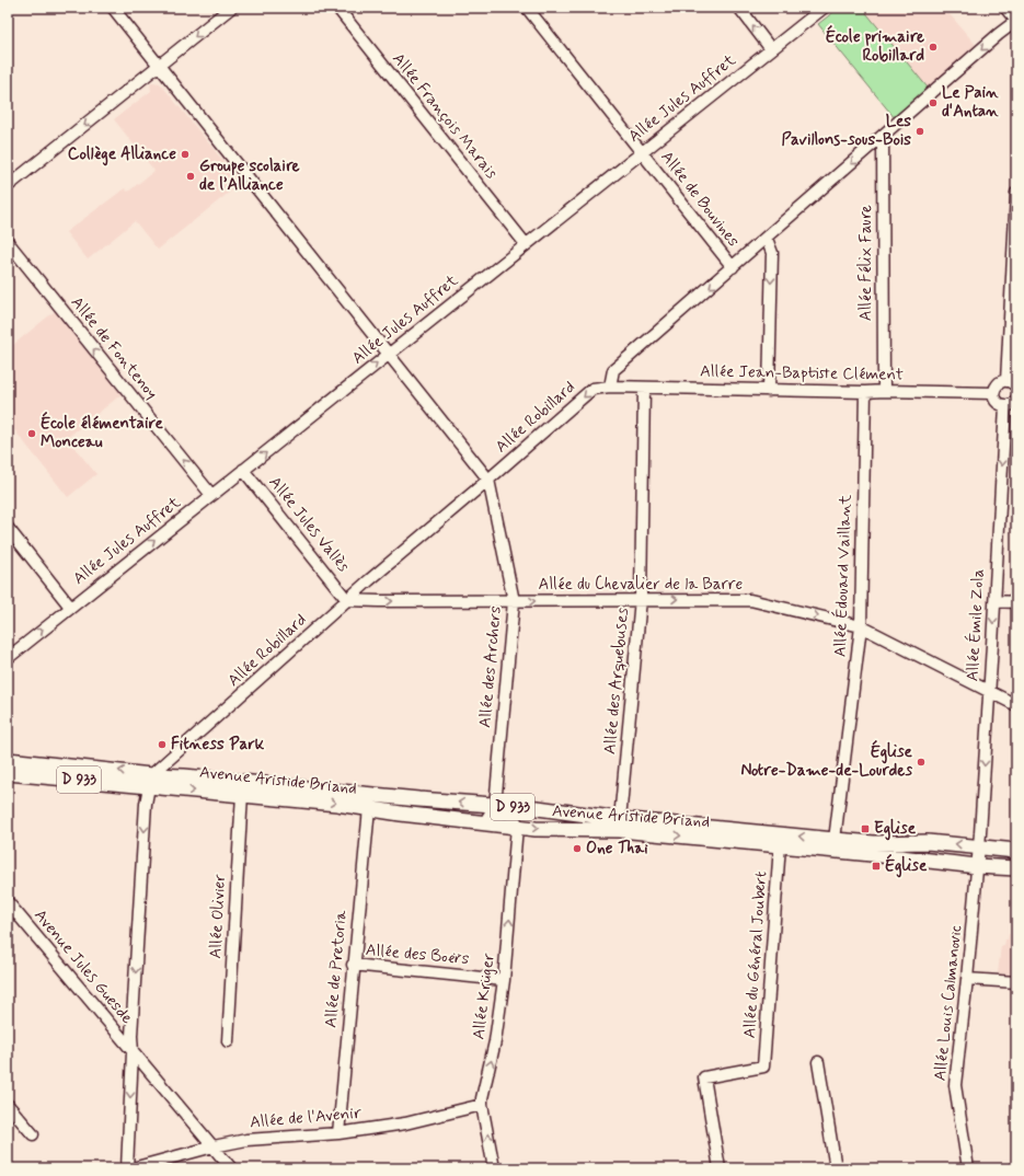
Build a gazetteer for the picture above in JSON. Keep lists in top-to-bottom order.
{
  "streets": {
    "main road": ["D 933", "Avenue Aristide Briand"],
    "street": [
      "Allée Jules Auffret",
      "Allée François Marais",
      "Allée de Bouvines",
      "Allée Félix Faure",
      "Allée de Fontenoy",
      "Allée Jean-Baptiste Clément",
      "Allée Robillard",
      "Allée Jules Vallès",
      "Allée Édouard Vaillant",
      "Allée du Chevalier de la Barre",
      "Allée Émile Zola",
      "Allée des Archers",
      "Allée des Arquebuses",
      "Allée Olivier",
      "Allée des Boërs",
      "Allée du Général Joubert",
      "Avenue Jules Guesde",
      "Allée de Pretoria",
      "Allée Krüger",
      "Allée Louis Calmanovic",
      "Allée de l'Avenir"
    ]
  },
  "crossings": [
    ["Allée Jules Auffret", "Allée François Marais"],
    ["Allée Jules Auffret", "Allée de Bouvines"],
    ["Allée Jules Auffret", "Allée de Fontenoy"],
    ["Allée Jules Auffret", "Allée Jules Vallès"],
    ["Allée Félix Faure", "Allée Jean-Baptiste Clément"],
    ["Allée Jean-Baptiste Clément", "Allée Robillard"],
    ["Allée Jean-Baptiste Clément", "Allée Édouard Vaillant"],
    ["Allée Jean-Baptiste Clément", "Allée des Arquebuses"],
    ["Allée Robillard", "Allée Jules Vallès"],
    ["Allée Robillard", "Allée du Chevalier de la Barre"],
    ["Allée Robillard", "Allée des Archers"],
    ["Allée Robillard", "Avenue Aristide Briand"],
    ["Allée Jules Vallès", "Allée du Chevalier de la Barre"],
    ["Allée Édouard Vaillant", "Allée du Chevalier de la Barre"],
    ["Allée Édouard Vaillant", "Avenue Aristide Briand"],
    ["Allée du Chevalier de la Barre", "Allée Émile Zola"],
    ["Allée du Chevalier de la Barre", "Allée des Archers"],
    ["Allée du Chevalier de la Barre", "Allée des Arquebuses"],
    ["Allée Émile Zola", "Avenue Aristide Briand"],
    ["Allée Émile Zola", "Allée Louis Calmanovic"],
    ["Allée des Archers", "Avenue Aristide Briand"],
    ["Allée des Arquebuses", "Avenue Aristide Briand"],
    ["Avenue Aristide Briand", "Allée Olivier"],
    ["Avenue Aristide Briand", "Allée du Général Joubert"],
    ["Avenue Aristide Briand", "Allée de Pretoria"],
    ["Avenue Aristide Briand", "Allée Krüger"],
    ["Avenue Aristide Briand", "Allée Louis Calmanovic"],
    ["Allée des Boërs", "Allée de Pretoria"],
    ["Allée des Boërs", "Allée Krüger"],
    ["Avenue Jules Guesde", "Allée de l'Avenir"],
    ["Allée de Pretoria", "Allée de l'Avenir"],
    ["Allée Krüger", "Allée de l'Avenir"]
  ],
  "one_way": [
    "Allée Jules Auffret",
    "Allée de Fontenoy",
    "Allée du Chevalier de la Barre",
    "Allée Émile Zola",
    "Allée Krüger"
  ],
  "places": {
    "other": [
      "École primaire Robillard",
      "Le Pain d'Antan",
      "Les Pavillons-sous-Bois",
      "Collège Alliance",
      "Groupe scolaire de l’Alliance",
      "École élémentaire Monceau",
      "Fitness Park",
      "Église Notre-Dame-de-Lourdes",
      "One Thai"
    ],
    "transit": ["Eglise", "Église"]
  }
}
